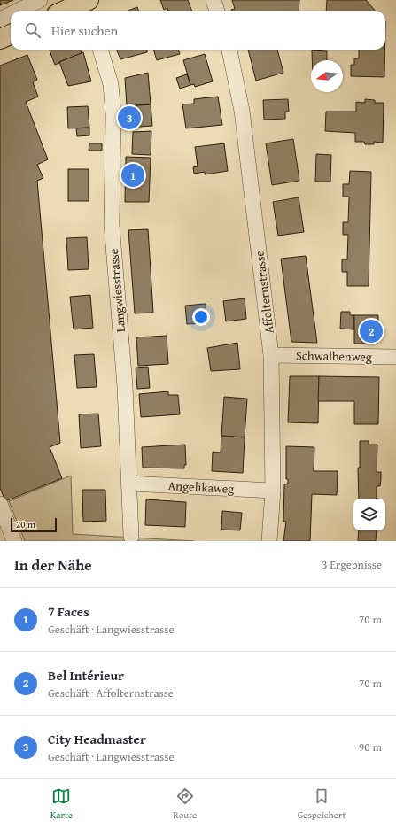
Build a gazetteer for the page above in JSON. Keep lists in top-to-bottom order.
{
  "streets": {
    "street": [
      "Langwiesstrasse",
      "Affolternstrasse",
      "Schwalbenweg",
      "Angelikaweg"
    ]
  },
  "crossings": [
    ["Langwiesstrasse", "Angelikaweg"],
    ["Affolternstrasse", "Schwalbenweg"],
    ["Affolternstrasse", "Angelikaweg"]
  ],
  "scale_bar": "20 m",
  "north": "left",
  "page": {
    "search": "Hier suchen",
    "pins": ["3", "1", "2"],
    "scale": "20 m",
    "heading": ["In der Nähe", "3 Ergebnisse"],
    "list": [
      {
        "mark": "1",
        "name": "7 Faces",
        "note": "Geschäft · Langwiesstrasse",
        "value": "70 m"
      },
      {
        "mark": "2",
        "name": "Bel Intérieur",
        "note": "Geschäft · Affolternstrasse",
        "value": "70 m"
      },
      {
        "mark": "3",
        "name": "City Headmaster",
        "note": "Geschäft · Langwiesstrasse",
        "value": "90 m"
      }
    ],
    "nav": ["Karte", "Route", "Gespeichert"]
  }
}
